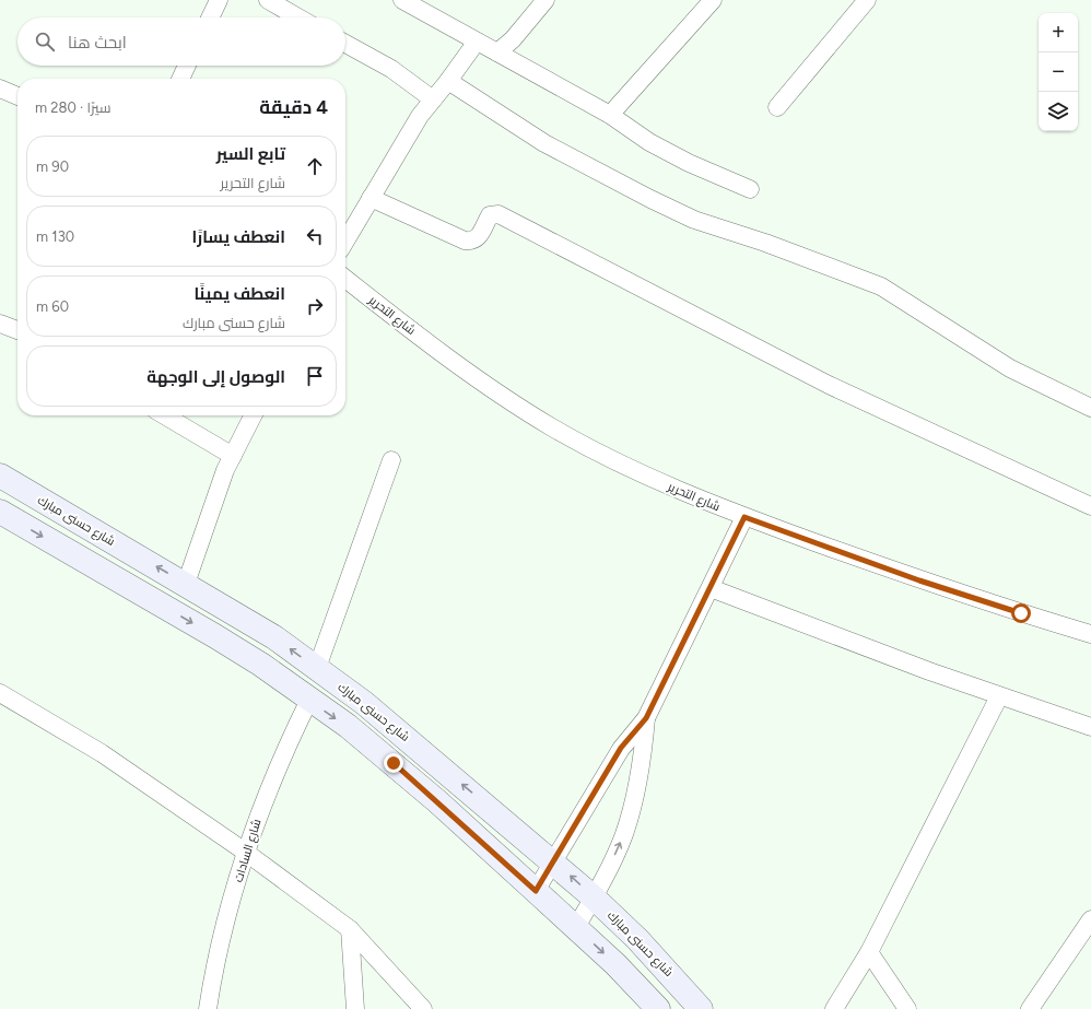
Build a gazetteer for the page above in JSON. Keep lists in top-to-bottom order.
{
  "streets": {
    "main road": ["شارع حسنى مبارك"],
    "street": ["شارع التحرير", "شارع السادات"]
  },
  "page": {
    "map_buttons": ["+", "−"],
    "search": "ابحث هنا",
    "heading": ["4 دقيقة", "سيرًا · 280 m"],
    "list": [
      ["تابع السير", "شارع التحرير", "90 m"],
      ["انعطف يسارًا", "130 m"],
      ["انعطف يمينًا", "شارع حسنى مبارك", "60 m"],
      "الوصول إلى الوجهة"
    ]
  }
}
